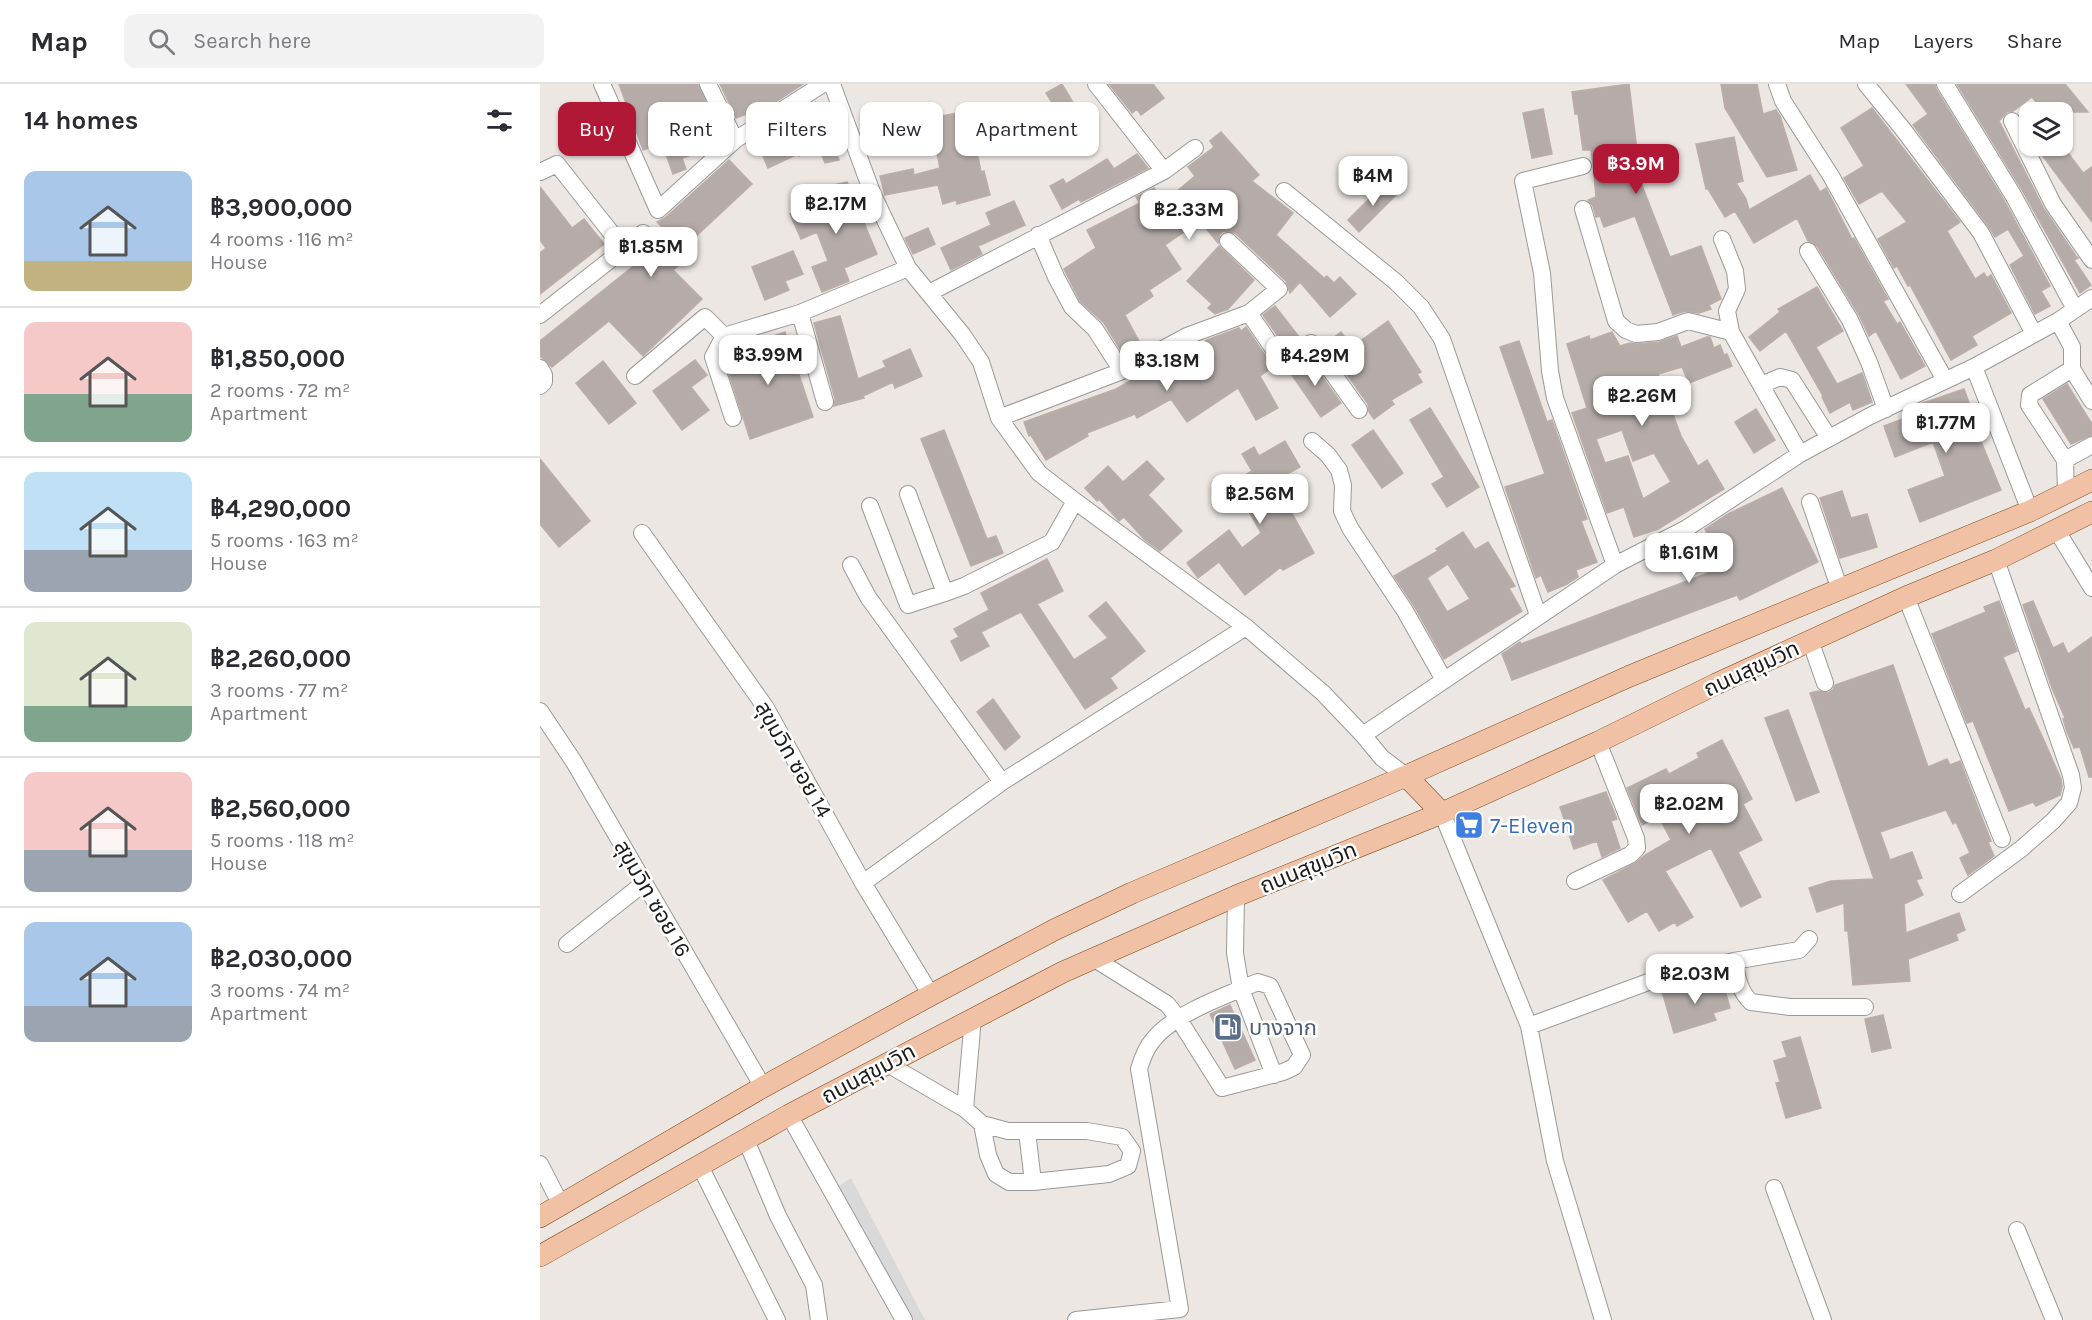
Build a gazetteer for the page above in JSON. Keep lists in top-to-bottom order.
{
  "streets": {
    "main road": ["ถนนสุขุมวิท"],
    "street": ["สุขุมวิท ซอย 14", "สุขุมวิท ซอย 16"]
  },
  "crossings": [
    ["ถนนสุขุมวิท", "สุขุมวิท ซอย 14"],
    ["ถนนสุขุมวิท", "สุขุมวิท ซอย 16"]
  ],
  "places": {
    "supermarket": ["7-Eleven"],
    "fuel station": ["บางจาก"]
  },
  "page": {
    "header": "Map",
    "search": "Search here",
    "nav": ["Map", "Layers", "Share"],
    "heading": "14 homes",
    "chip": [
      "Buy",
      "Rent",
      "Filters",
      "New",
      "Apartment"
    ],
    "price": [
      "฿3.9M",
      "฿4M",
      "฿2.17M",
      "฿2.33M",
      "฿1.85M",
      "฿3.99M",
      "฿4.29M",
      "฿3.18M",
      "฿2.26M",
      "฿1.77M",
      "฿2.56M",
      "฿1.61M",
      "฿2.02M",
      "฿2.03M"
    ],
    "list": [
      {
        "name": "฿3,900,000",
        "note": "4 rooms · 116 m² · House"
      },
      {
        "name": "฿1,850,000",
        "note": "2 rooms · 72 m² · Apartment"
      },
      {
        "name": "฿4,290,000",
        "note": "5 rooms · 163 m² · House"
      },
      {
        "name": "฿2,260,000",
        "note": "3 rooms · 77 m² · Apartment"
      },
      {
        "name": "฿2,560,000",
        "note": "5 rooms · 118 m² · House"
      },
      {
        "name": "฿2,030,000",
        "note": "3 rooms · 74 m² · Apartment"
      }
    ]
  }
}
